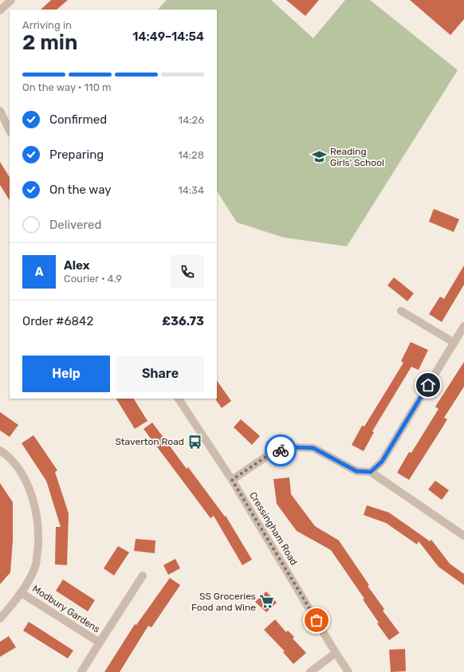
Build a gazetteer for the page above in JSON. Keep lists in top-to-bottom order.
{
  "streets": {
    "street": ["Cressingham Road", "Modbury Gardens"]
  },
  "places": {
    "school or university": ["Reading Girls' School"],
    "bus stop": ["Staverton Road"],
    "supermarket": ["SS Groceries Food and Wine"]
  },
  "page": {
    "heading": ["2 min", "Arriving in", "14:49–14:54"],
    "panel": [
      "Alex",
      "Courier · 4.9",
      "Order #6842",
      "£36.73"
    ],
    "bar": "On the way · 110 m",
    "list": [
      ["Confirmed", "14:26"],
      ["Preparing", "14:28"],
      ["On the way", "14:34"],
      "Delivered"
    ],
    "round": "A",
    "buttons": ["Help", "Share"]
  }
}
